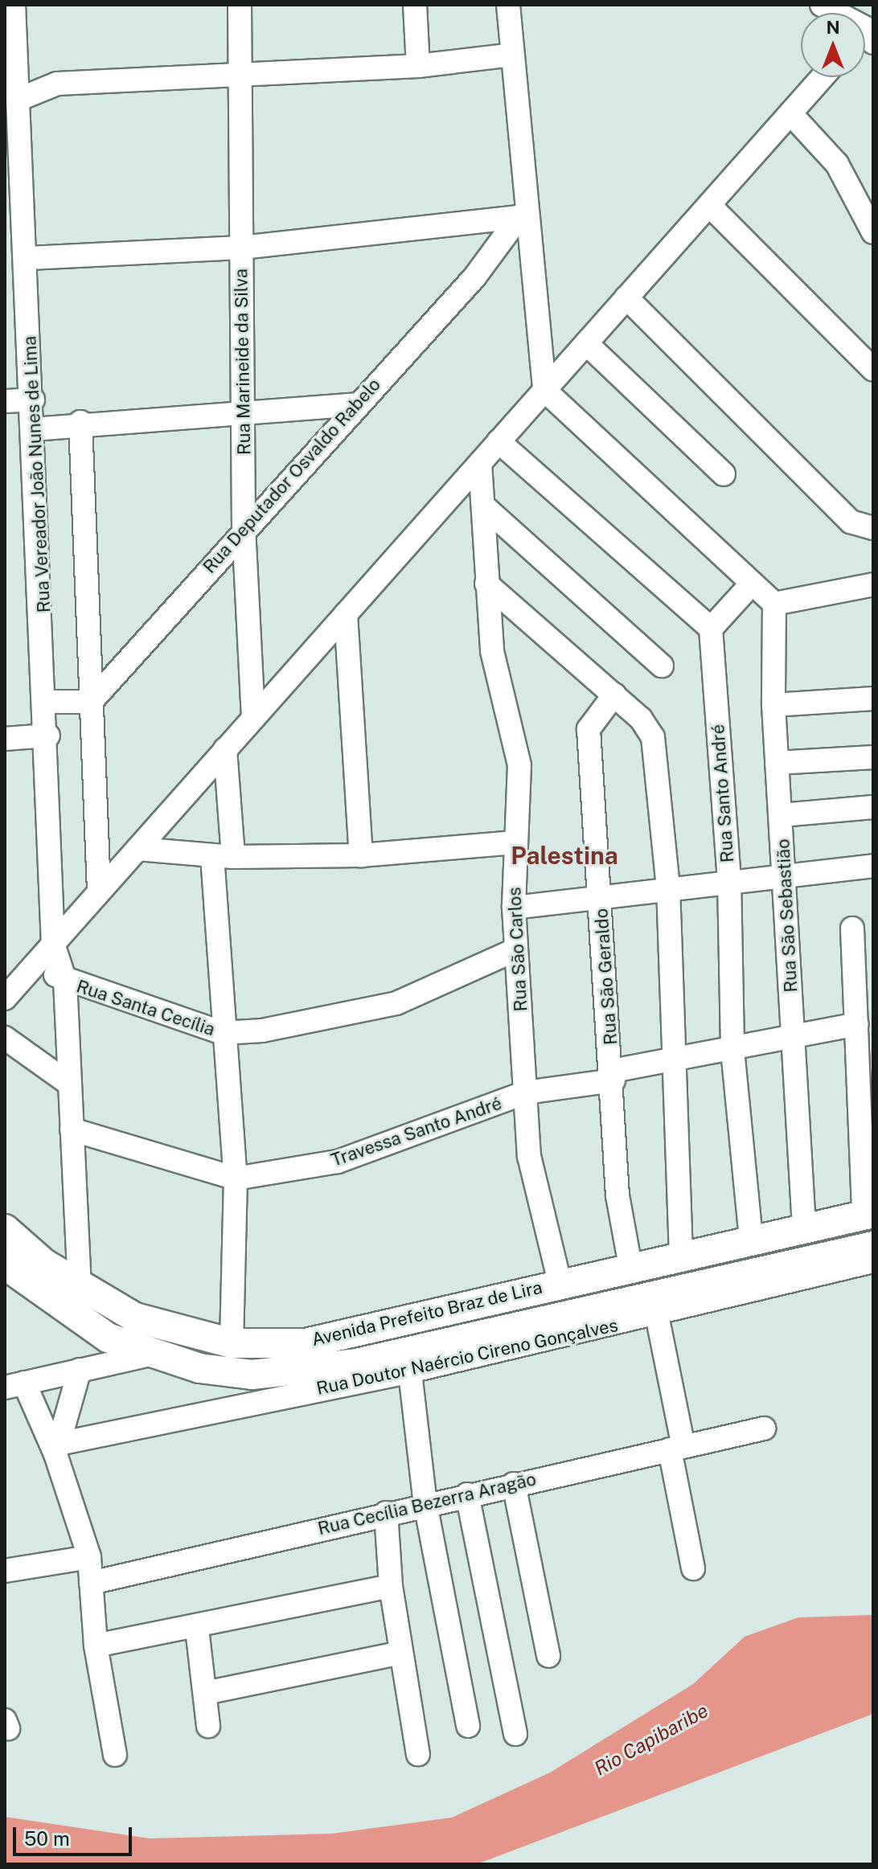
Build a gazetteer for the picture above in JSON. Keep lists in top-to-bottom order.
{
  "streets": {
    "main road": ["Avenida Prefeito Braz de Lira"],
    "street": [
      "Rua Marineide da Silva",
      "Rua Vereador João Nunes de Lima",
      "Rua Deputador Osvaldo Rabelo",
      "Rua Santo André",
      "Rua São Sebastião",
      "Rua São Carlos",
      "Rua São Geraldo",
      "Rua Santa Cecília",
      "Travessa Santo André",
      "Rua Doutor Naércio Cireno Gonçalves",
      "Rua Cecília Bezerra Aragão"
    ]
  },
  "crossings": [
    ["Rua Marineide da Silva", "Rua Deputador Osvaldo Rabelo"],
    ["Rua Vereador João Nunes de Lima", "Rua Santa Cecília"],
    ["Rua Vereador João Nunes de Lima", "Travessa Santo André"],
    ["Rua Vereador João Nunes de Lima", "Avenida Prefeito Braz de Lira"],
    ["Rua Santo André", "Travessa Santo André"],
    ["Rua Santo André", "Avenida Prefeito Braz de Lira"],
    ["Rua São Sebastião", "Travessa Santo André"],
    ["Rua São Sebastião", "Avenida Prefeito Braz de Lira"],
    ["Rua São Carlos", "Rua Santa Cecília"],
    ["Rua São Carlos", "Travessa Santo André"],
    ["Rua São Carlos", "Avenida Prefeito Braz de Lira"],
    ["Rua São Geraldo", "Travessa Santo André"],
    ["Rua São Geraldo", "Avenida Prefeito Braz de Lira"],
    ["Avenida Prefeito Braz de Lira", "Rua Doutor Naércio Cireno Gonçalves"]
  ],
  "districts": ["Palestina"],
  "water": ["Rio Capibaribe"],
  "scale_bar": "50 m",
  "north": "top"
}
